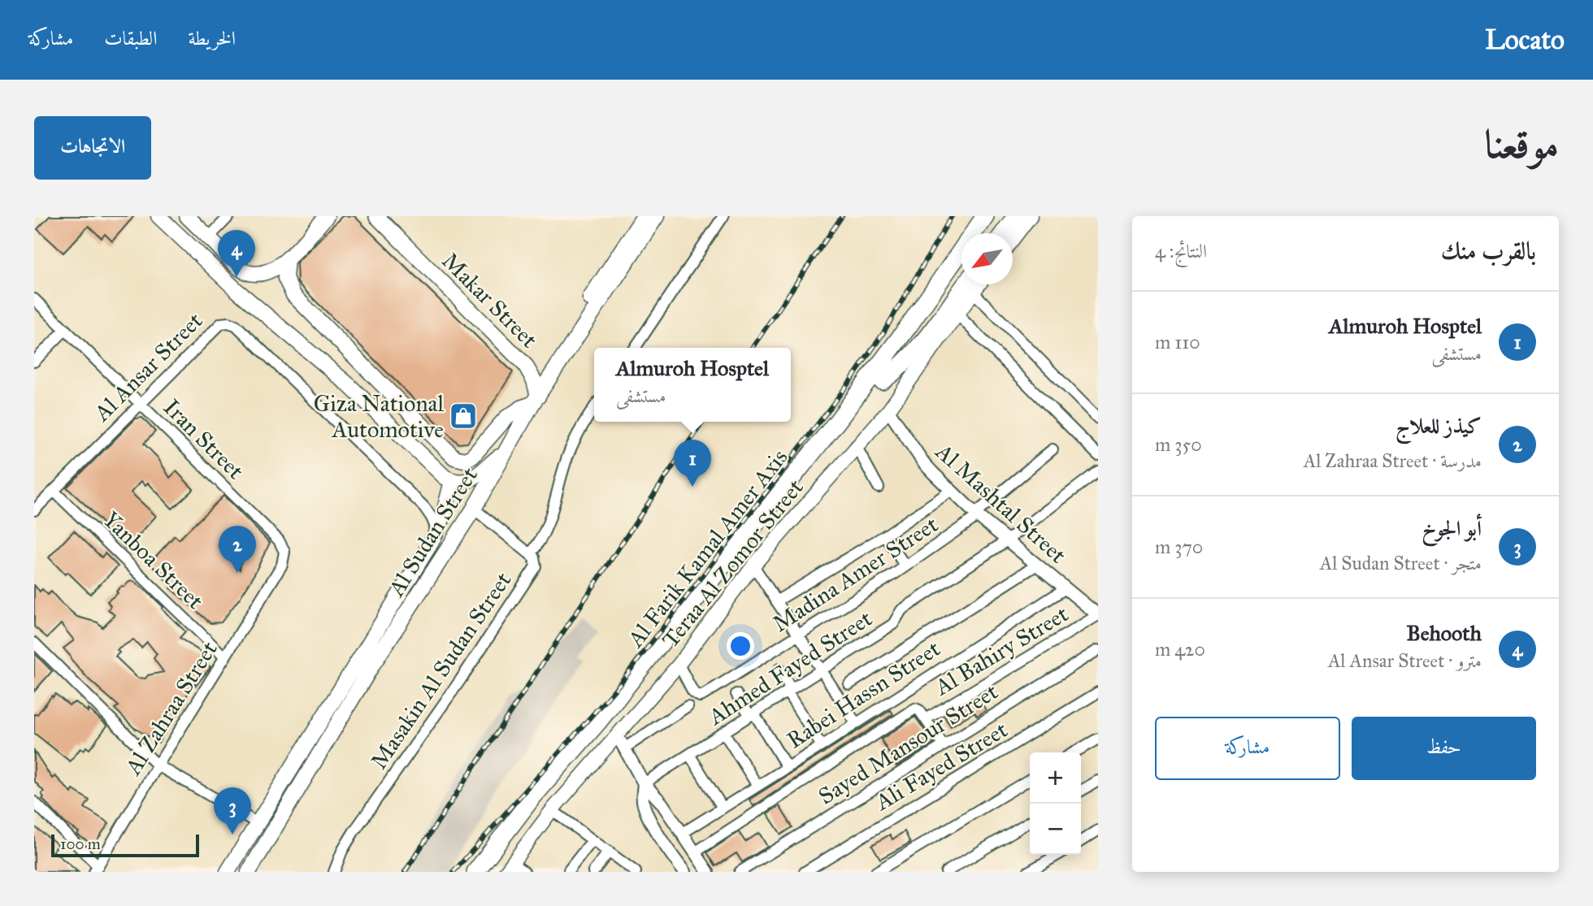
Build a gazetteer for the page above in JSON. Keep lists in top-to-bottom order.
{
  "streets": {
    "highway": ["Al Farik Kamal Amer Axis"],
    "main road": ["Makar Street", "Al Sudan Street", "Teraa Al Zomor Street"],
    "street": [
      "Al Ansar Street",
      "Iran Street",
      "Al Mashtal Street",
      "Yanboa Street",
      "Madina Amer Street",
      "Al Bahiry Street",
      "Ahmed Fayed Street",
      "Masakin Al Sudan Street",
      "Rabei Hassn Street",
      "Al Zahraa Street",
      "Sayed Mansour Street",
      "Ali Fayed Street"
    ]
  },
  "crossings": [
    ["Makar Street", "Al Sudan Street"],
    ["Al Ansar Street", "Iran Street"],
    ["Al Ansar Street", "Al Sudan Street"],
    ["Al Ansar Street", "Yanboa Street"],
    ["Iran Street", "Al Zahraa Street"],
    ["Al Mashtal Street", "Teraa Al Zomor Street"],
    ["Al Mashtal Street", "Madina Amer Street"],
    ["Al Mashtal Street", "Al Bahiry Street"],
    ["Al Mashtal Street", "Ahmed Fayed Street"],
    ["Al Mashtal Street", "Rabei Hassn Street"],
    ["Al Sudan Street", "Masakin Al Sudan Street"],
    ["Yanboa Street", "Al Zahraa Street"],
    ["Teraa Al Zomor Street", "Madina Amer Street"]
  ],
  "places": {
    "shop": ["Giza National Automotive"]
  },
  "scale_bar": "100 m",
  "north": "bottom left",
  "page": {
    "header": "Locato",
    "nav": ["الخريطة", "الطبقات", "مشاركة"],
    "title": "موقعنا",
    "buttons": [
      "الاتجاهات",
      ["حفظ", "مشاركة"]
    ],
    "heading": ["بالقرب منك", "النتائج: 4"],
    "pins": [
      "4",
      "1",
      "2",
      "3"
    ],
    "list": [
      {
        "mark": "1",
        "name": "Almuroh Hosptel",
        "note": "مستشفى",
        "value": "110 m"
      },
      {
        "mark": "2",
        "name": "كيذز للعلاج",
        "note": "مدرسة · Al Zahraa Street",
        "value": "350 m"
      },
      {
        "mark": "3",
        "name": "أبو الجوخ",
        "note": "متجر · Al Sudan Street",
        "value": "370 m"
      },
      {
        "mark": "4",
        "name": "Behooth",
        "note": "مترو · Al Ansar Street",
        "value": "420 m"
      }
    ],
    "popup": ["Almuroh Hosptel", "مستشفى"],
    "map_buttons": ["+", "−"],
    "scale": "100 m"
  }
}
